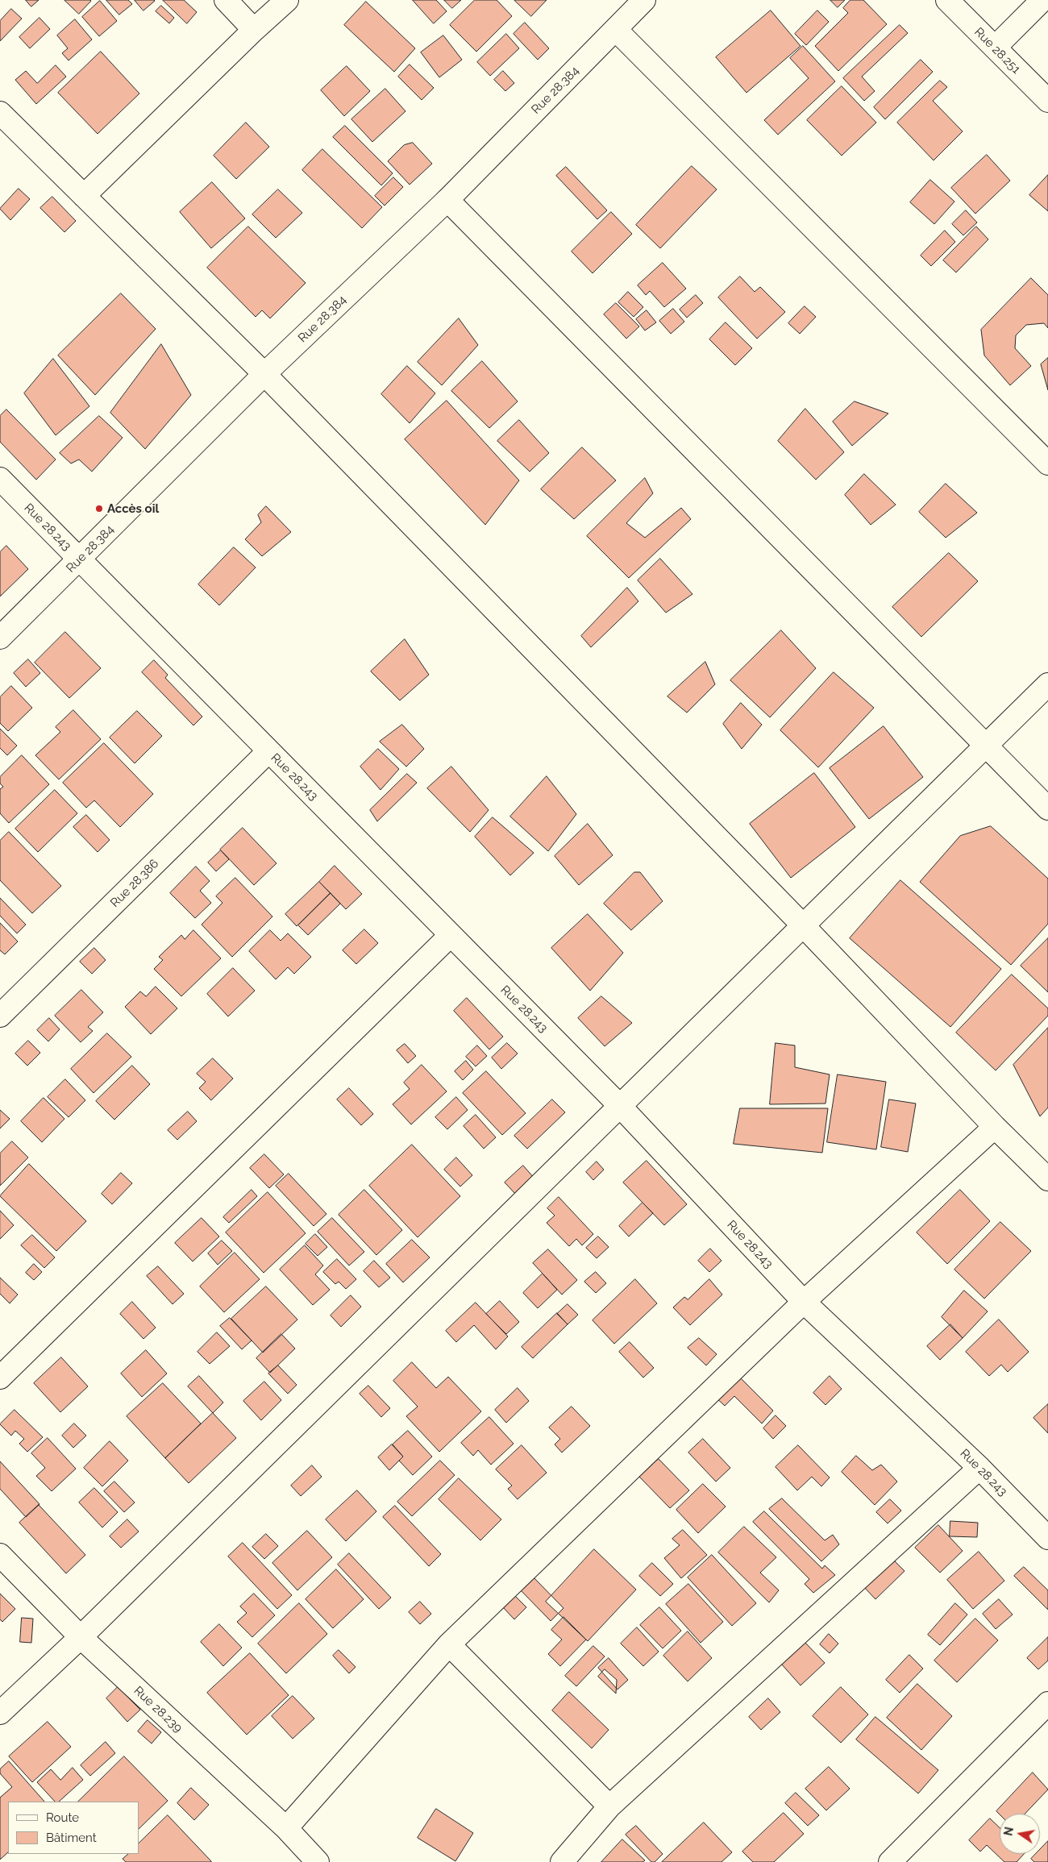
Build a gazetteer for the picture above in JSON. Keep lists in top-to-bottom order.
{
  "streets": {
    "street": [
      "Rue 28.251",
      "Rue 28.384",
      "Rue 28.243",
      "Rue 28.386",
      "Rue 28.239"
    ]
  },
  "crossings": [
    ["Rue 28.384", "Rue 28.243"],
    ["Rue 28.243", "Rue 28.386"]
  ],
  "places": ["Accès oil"],
  "legend": ["Route", "Bâtiment"],
  "north": "left"
}
